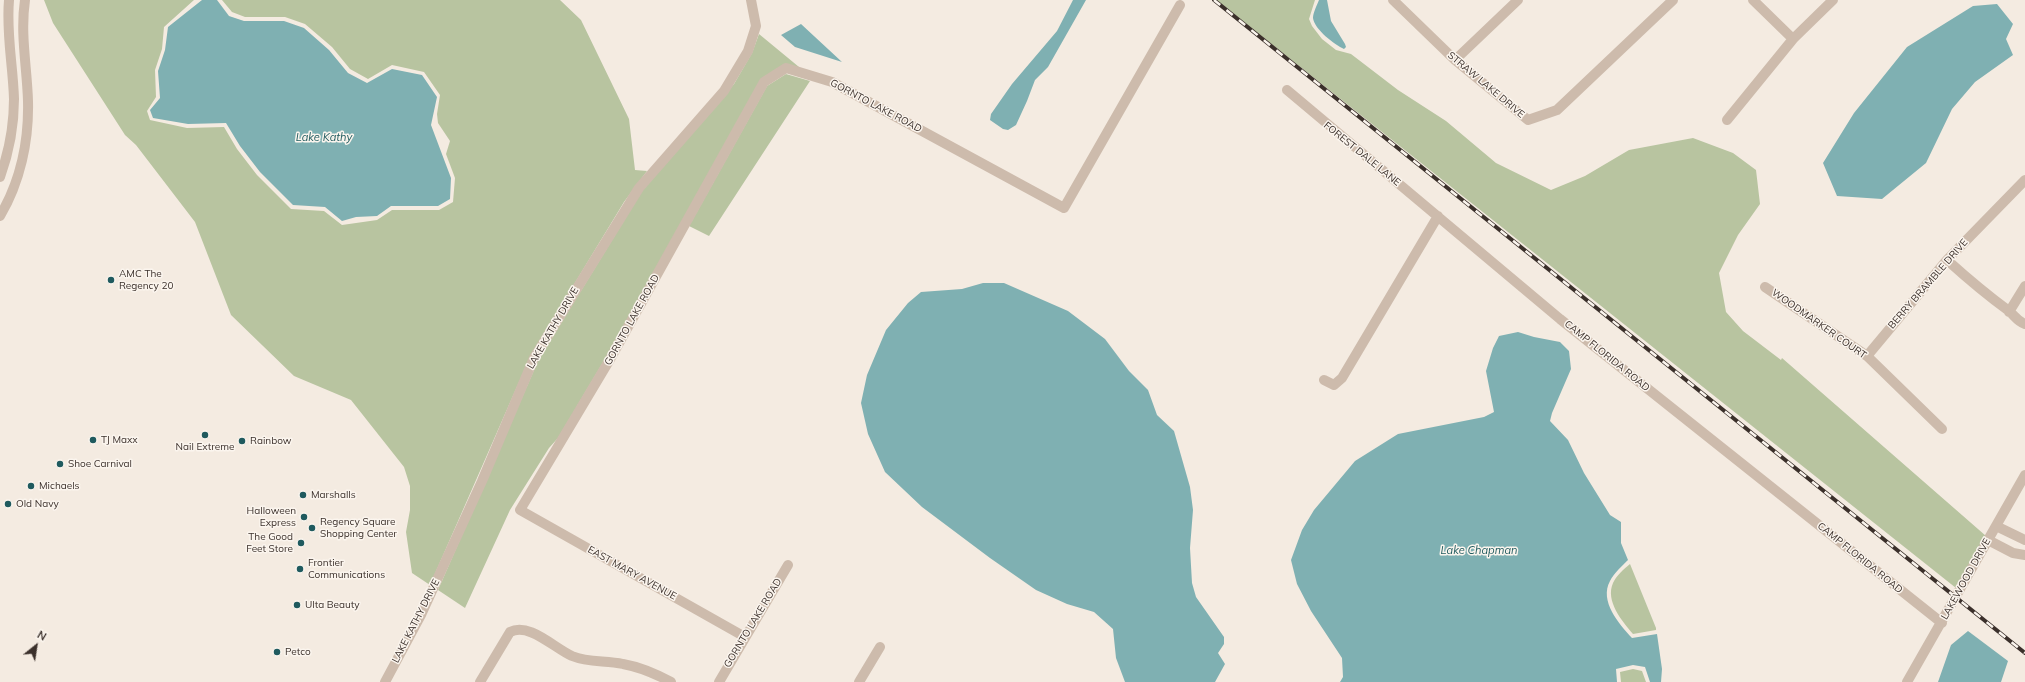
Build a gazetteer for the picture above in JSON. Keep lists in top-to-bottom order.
{
  "streets": {
    "street": [
      "STRAW LAKE DRIVE",
      "GORNTO LAKE ROAD",
      "FOREST DALE LANE",
      "BERRY BRAMBLE DRIVE",
      "WOODMARKER COURT",
      "LAKE KATHY DRIVE",
      "CAMP FLORIDA ROAD",
      "EAST MARY AVENUE",
      "LAKEWOOD DRIVE"
    ]
  },
  "crossings": [
    ["GORNTO LAKE ROAD", "EAST MARY AVENUE"],
    ["FOREST DALE LANE", "CAMP FLORIDA ROAD"],
    ["BERRY BRAMBLE DRIVE", "WOODMARKER COURT"],
    ["CAMP FLORIDA ROAD", "LAKEWOOD DRIVE"]
  ],
  "water": ["Lake Kathy", "Lake Chapman"],
  "places": [
    "AMC The Regency 20",
    "Nail Extreme",
    "TJ Maxx",
    "Rainbow",
    "Shoe Carnival",
    "Michaels",
    "Marshalls",
    "Old Navy",
    "Halloween Express",
    "Regency Square Shopping Center",
    "The Good Feet Store",
    "Frontier Communications",
    "Ulta Beauty",
    "Petco"
  ],
  "north": "top right"
}
